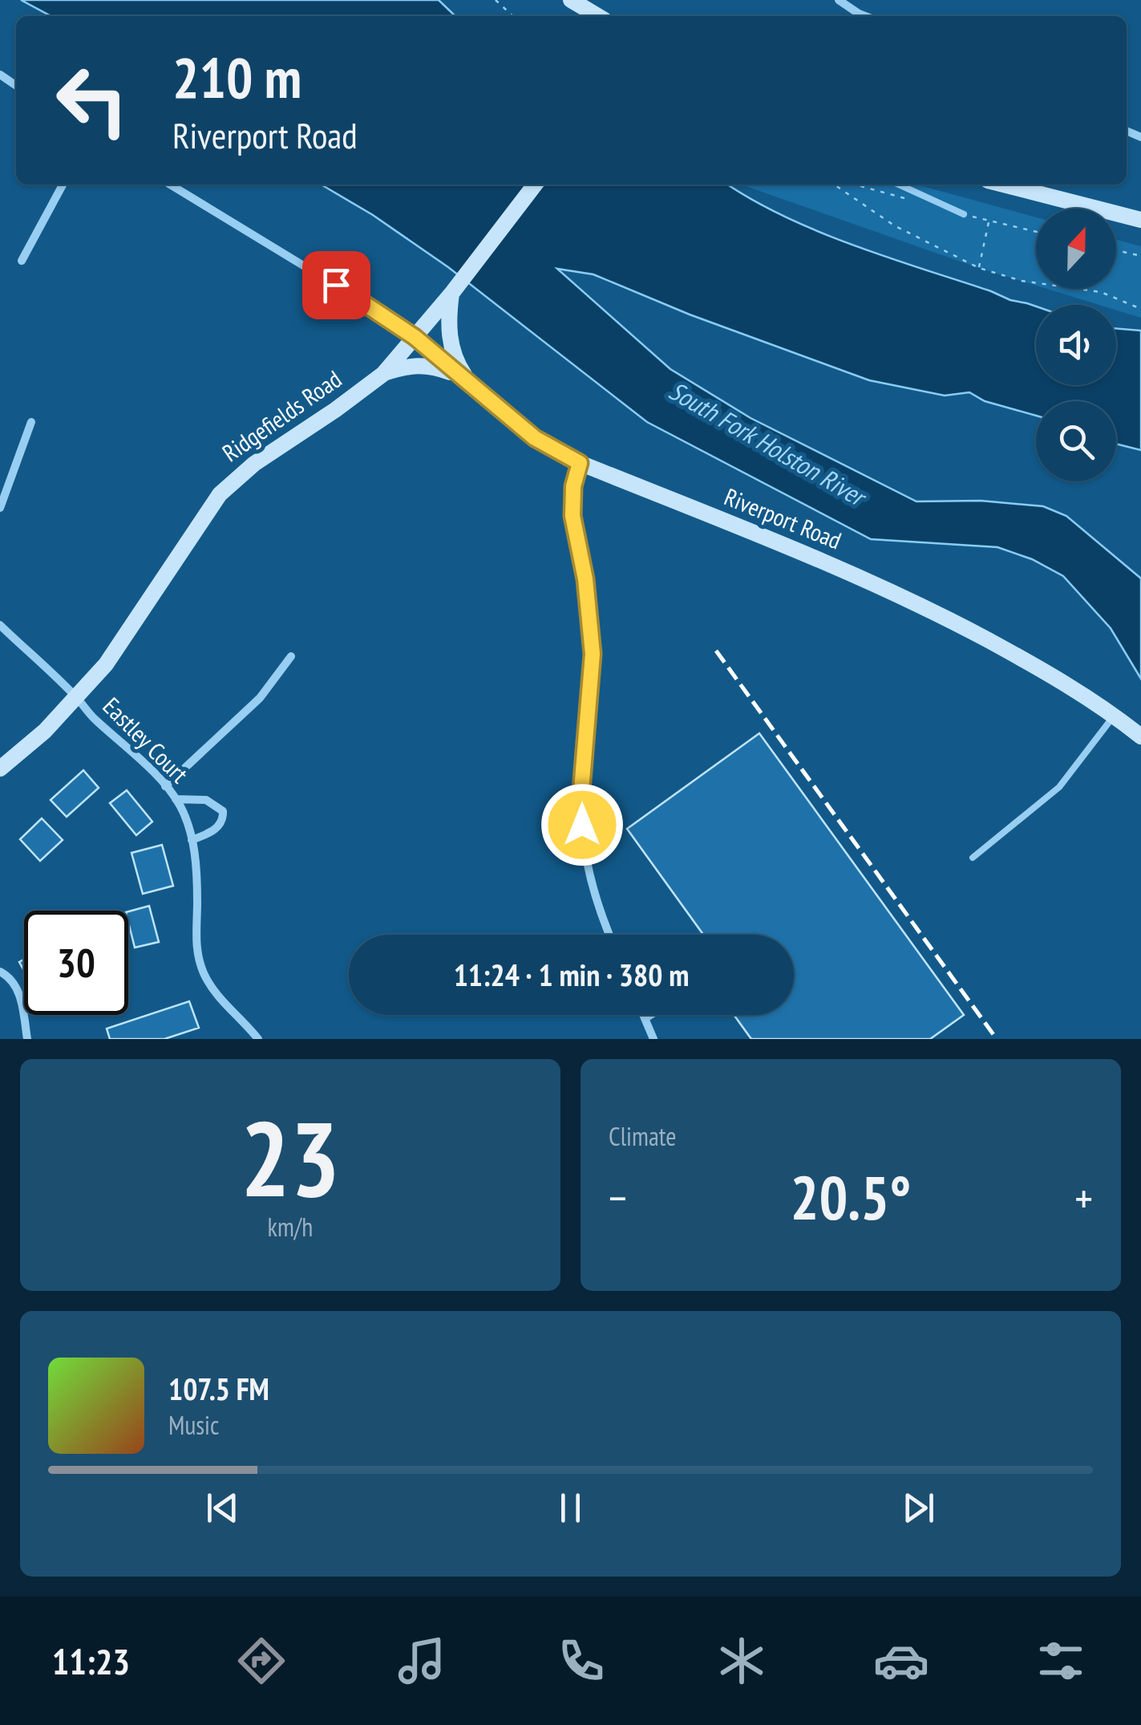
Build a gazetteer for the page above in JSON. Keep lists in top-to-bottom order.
{
  "streets": {
    "main road": ["Ridgefields Road", "Riverport Road"],
    "street": ["Eastley Court"]
  },
  "crossings": [
    ["Ridgefields Road", "Riverport Road"],
    ["Ridgefields Road", "Eastley Court"]
  ],
  "water": ["South Fork Holston River"],
  "north": "top",
  "page": {
    "turn": ["210 m", "Riverport Road"],
    "limit": "30",
    "trip": "11:24 · 1 min · 380 m",
    "tile": [
      ["23", "km/h"],
      "Climate"
    ],
    "heat": ["−", "20.5°", "+"],
    "song": ["107.5 FM", "Music"],
    "tabs": "11:23"
  }
}
